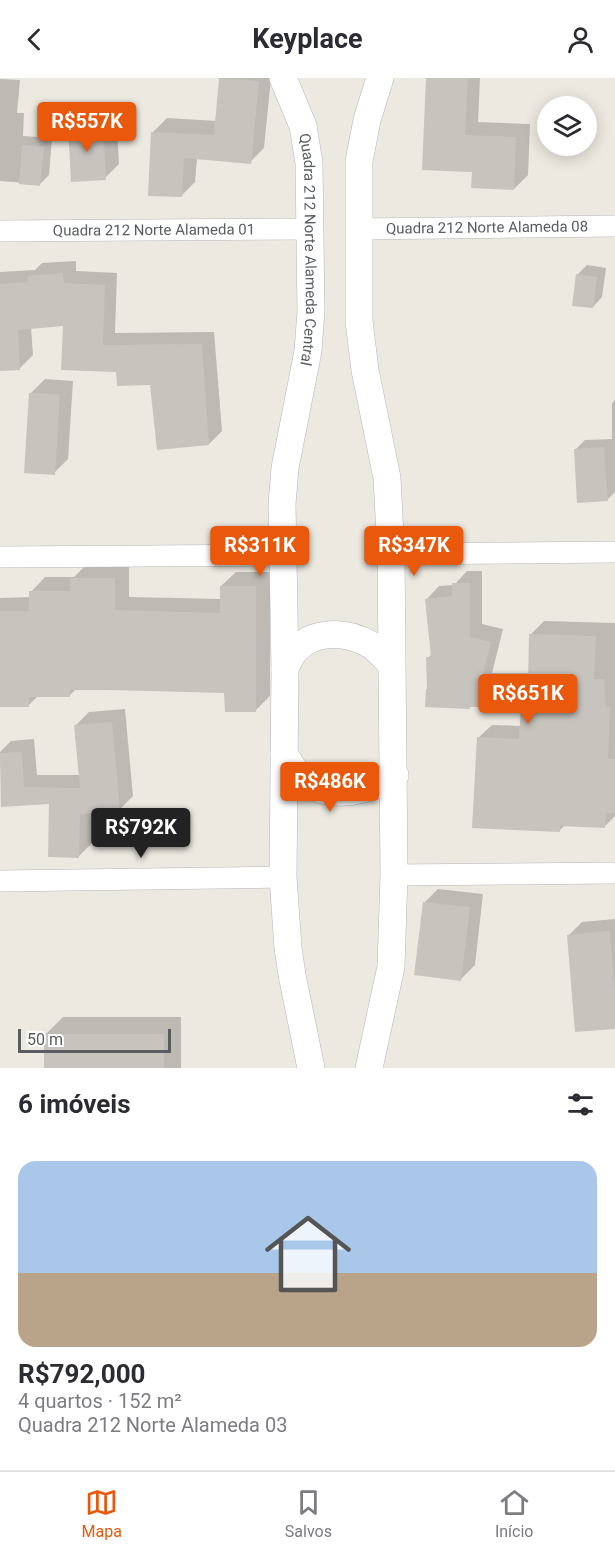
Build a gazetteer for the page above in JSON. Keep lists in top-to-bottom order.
{
  "streets": {
    "street": ["Quadra 212 Norte Alameda 08", "Quadra 212 Norte Alameda 01", "Quadra 212 Norte Alameda Central"]
  },
  "crossings": [
    ["Quadra 212 Norte Alameda 01", "Quadra 212 Norte Alameda Central"]
  ],
  "scale_bar": "50 m",
  "page": {
    "header": "Keyplace",
    "price": [
      "R$557K",
      "R$311K",
      "R$347K",
      "R$651K",
      "R$486K",
      "R$792K"
    ],
    "scale": "50 m",
    "heading": "6 imóveis",
    "list": [
      {
        "name": "R$792,000",
        "note": "4 quartos · 152 m² · Quadra 212 Norte Alameda 03"
      }
    ],
    "tabs": ["Mapa", "Salvos", "Início"]
  }
}
